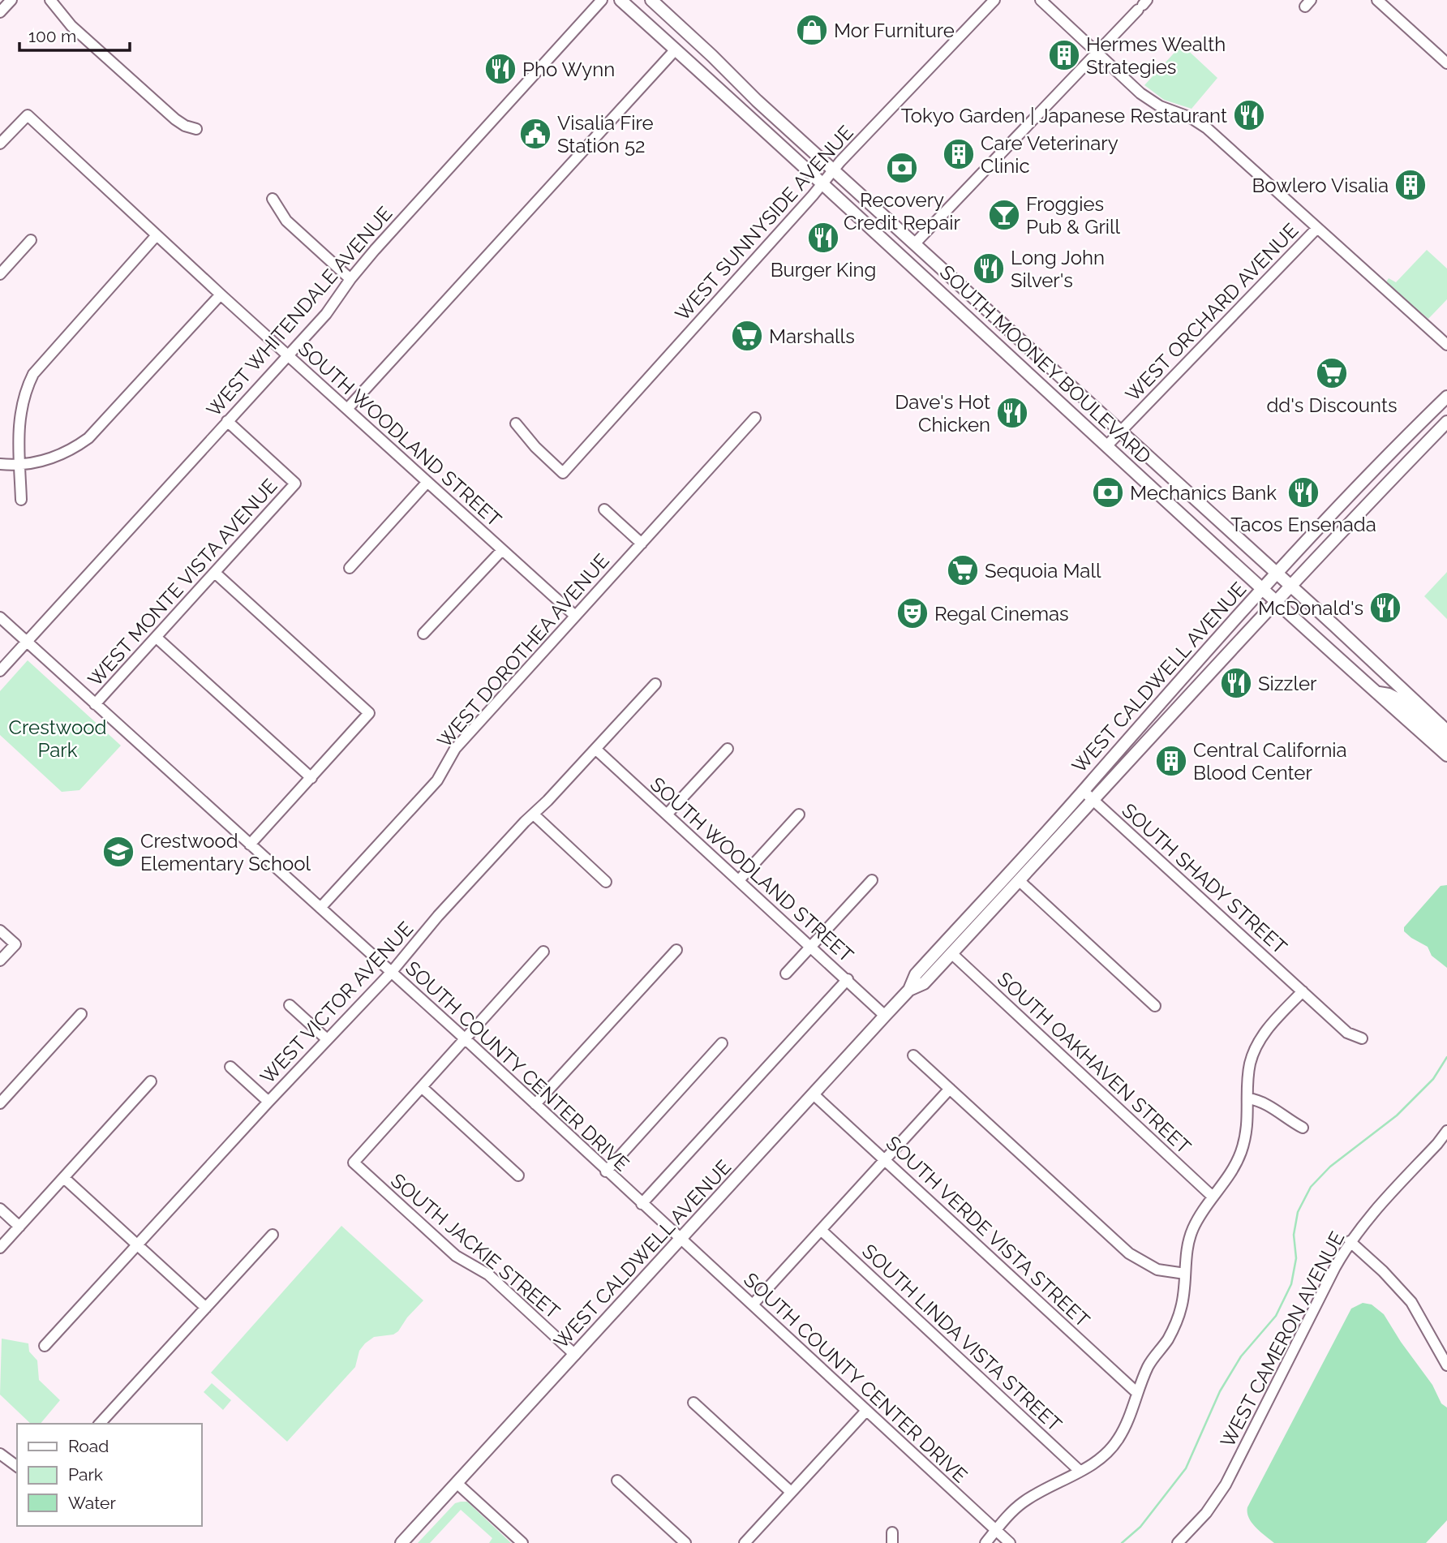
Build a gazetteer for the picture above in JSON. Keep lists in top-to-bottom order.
{
  "streets": {
    "main road": ["SOUTH MOONEY BOULEVARD", "WEST CALDWELL AVENUE"],
    "street": [
      "WEST SUNNYSIDE AVENUE",
      "WEST WHITENDALE AVENUE",
      "WEST ORCHARD AVENUE",
      "SOUTH WOODLAND STREET",
      "WEST MONTE VISTA AVENUE",
      "WEST DOROTHEA AVENUE",
      "SOUTH SHADY STREET",
      "WEST VICTOR AVENUE",
      "SOUTH OAKHAVEN STREET",
      "SOUTH COUNTY CENTER DRIVE",
      "SOUTH VERDE VISTA STREET",
      "SOUTH JACKIE STREET",
      "SOUTH LINDA VISTA STREET",
      "WEST CAMERON AVENUE"
    ]
  },
  "crossings": [
    ["WEST SUNNYSIDE AVENUE", "SOUTH MOONEY BOULEVARD"],
    ["WEST WHITENDALE AVENUE", "SOUTH WOODLAND STREET"],
    ["WEST WHITENDALE AVENUE", "WEST MONTE VISTA AVENUE"],
    ["WEST WHITENDALE AVENUE", "SOUTH COUNTY CENTER DRIVE"],
    ["WEST ORCHARD AVENUE", "SOUTH MOONEY BOULEVARD"],
    ["SOUTH MOONEY BOULEVARD", "WEST CALDWELL AVENUE"],
    ["SOUTH WOODLAND STREET", "WEST DOROTHEA AVENUE"],
    ["SOUTH WOODLAND STREET", "WEST CALDWELL AVENUE"],
    ["SOUTH WOODLAND STREET", "WEST VICTOR AVENUE"],
    ["WEST MONTE VISTA AVENUE", "SOUTH COUNTY CENTER DRIVE"],
    ["WEST DOROTHEA AVENUE", "SOUTH COUNTY CENTER DRIVE"],
    ["WEST CALDWELL AVENUE", "SOUTH SHADY STREET"],
    ["WEST CALDWELL AVENUE", "SOUTH OAKHAVEN STREET"],
    ["WEST CALDWELL AVENUE", "SOUTH COUNTY CENTER DRIVE"],
    ["WEST CALDWELL AVENUE", "SOUTH VERDE VISTA STREET"],
    ["WEST CALDWELL AVENUE", "SOUTH JACKIE STREET"],
    ["WEST VICTOR AVENUE", "SOUTH COUNTY CENTER DRIVE"]
  ],
  "parks": ["Crestwood Park"],
  "places": {
    "shop": ["Mor Furniture"],
    "building": [
      "Hermes Wealth Strategies",
      "Care Veterinary Clinic",
      "Bowlero Visalia",
      "Central California Blood Center"
    ],
    "restaurant": [
      "Pho Wynn",
      "Tokyo Garden | Japanese Restaurant",
      "Burger King",
      "Long John Silver's",
      "Dave's Hot Chicken",
      "Tacos Ensenada",
      "McDonald's",
      "Sizzler"
    ],
    "public building": ["Visalia Fire Station 52"],
    "bank": ["Recovery Credit Repair", "Mechanics Bank"],
    "bar": ["Froggies Pub & Grill"],
    "supermarket": ["Marshalls", "dd's Discounts", "Sequoia Mall"],
    "theatre": ["Regal Cinemas"],
    "school or university": ["Crestwood Elementary School"]
  },
  "legend": ["Road", "Park", "Water"],
  "scale_bar": "100 m"
}
